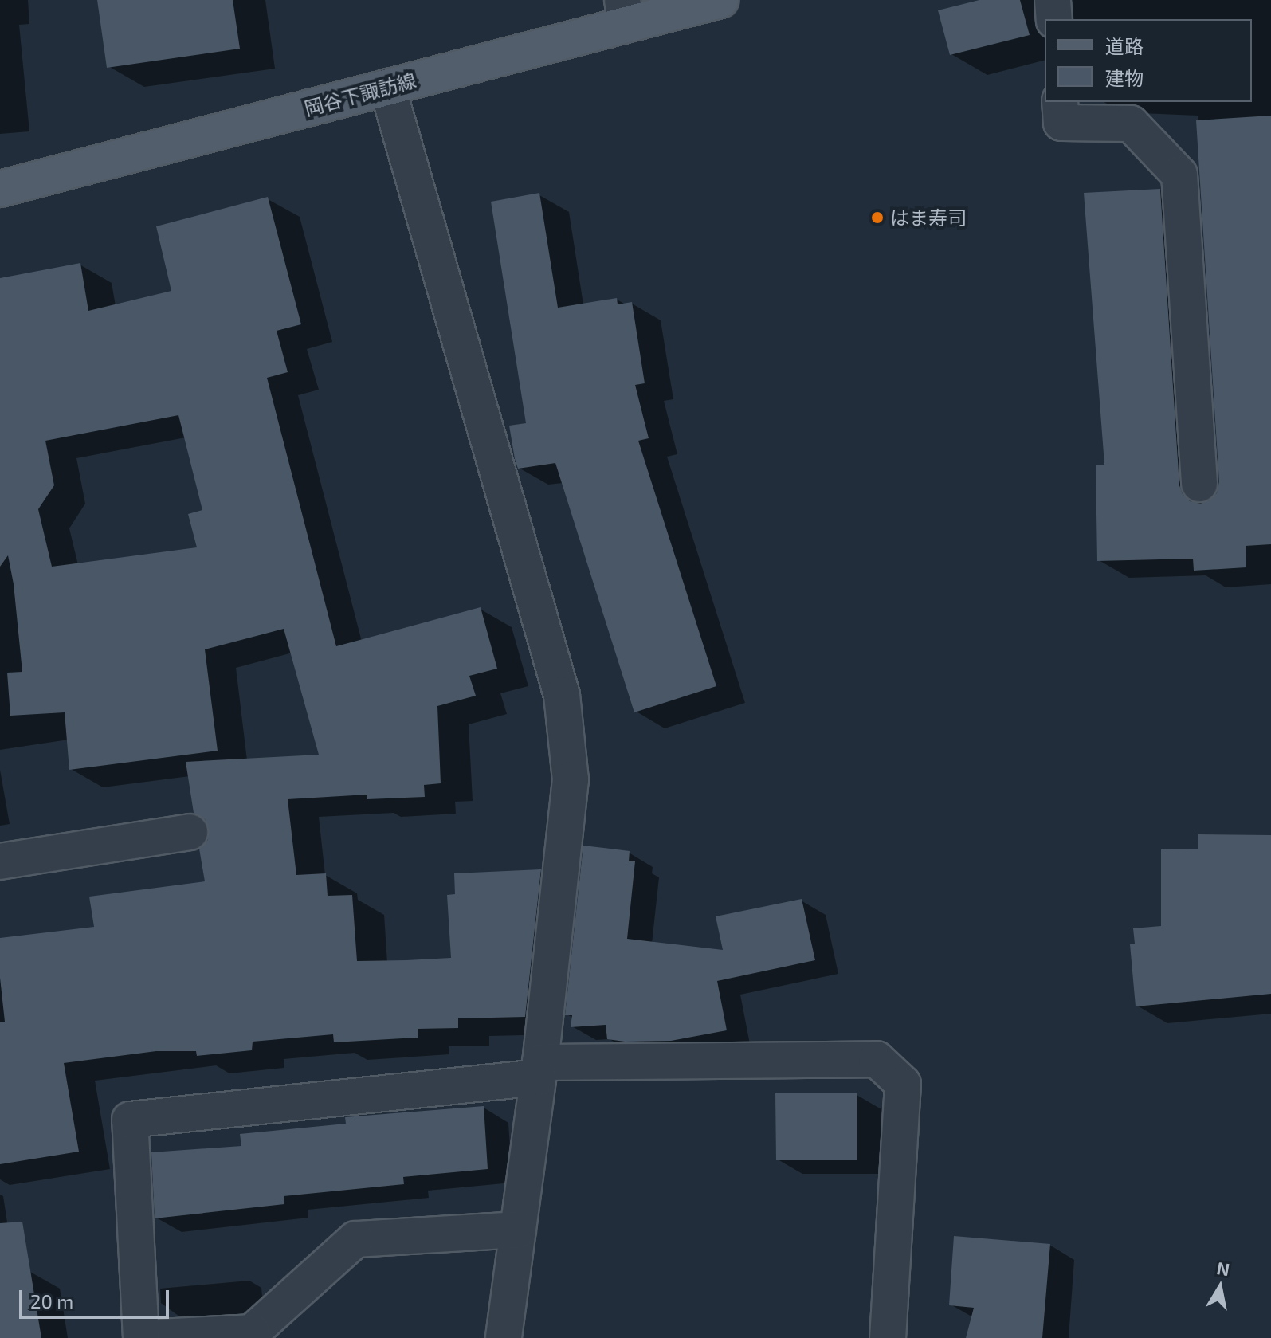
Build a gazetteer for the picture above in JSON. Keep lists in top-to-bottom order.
{
  "streets": {
    "main road": ["岡谷下諏訪線"]
  },
  "places": ["はま寿司"],
  "legend": ["道路", "建物"],
  "scale_bar": "20 m",
  "north": "top"
}
